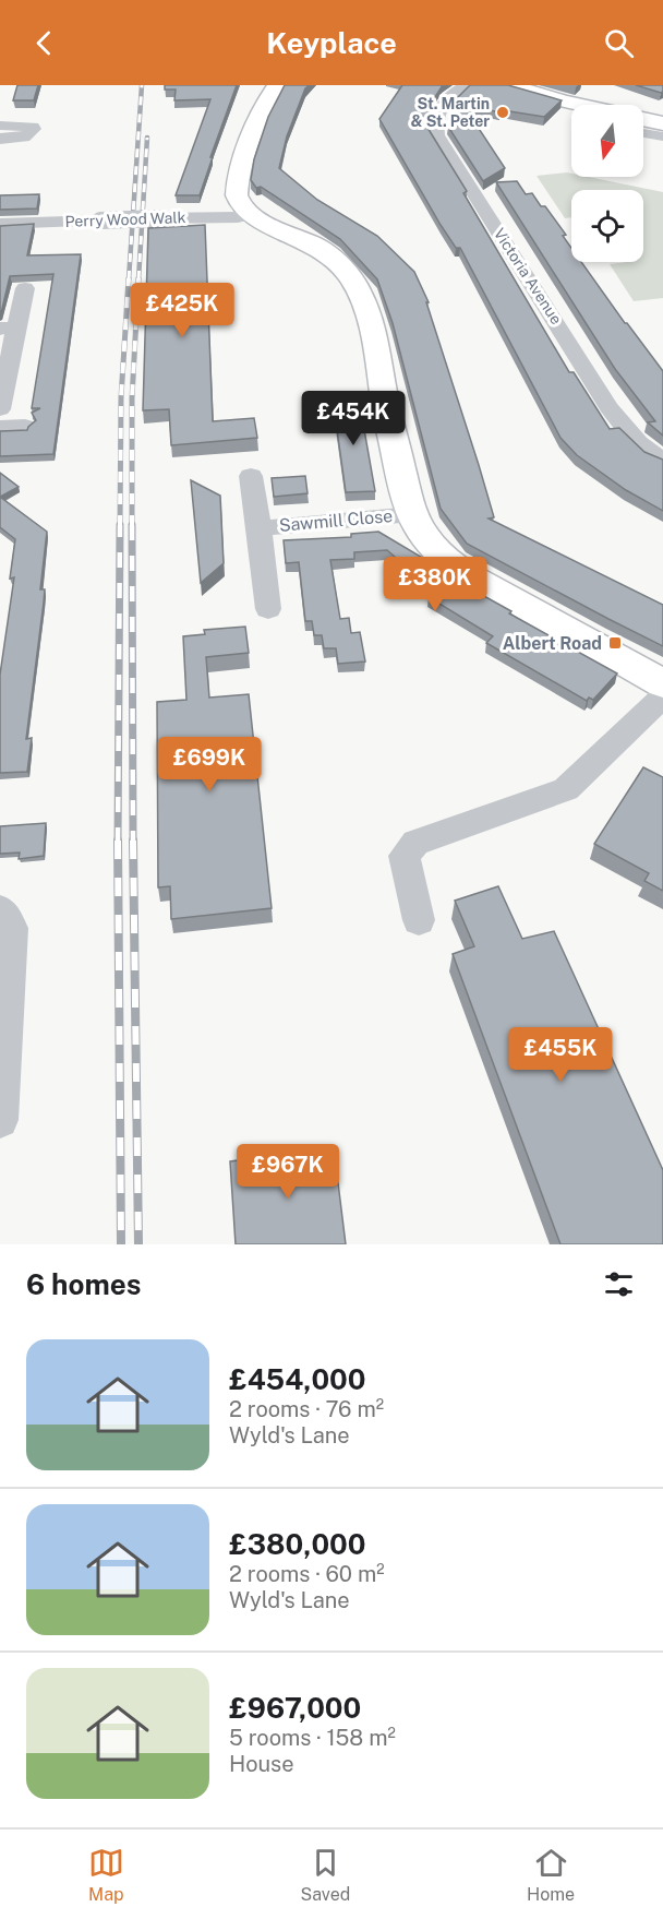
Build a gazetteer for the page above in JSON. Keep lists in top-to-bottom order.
{
  "streets": {
    "street": ["Perry Wood Walk", "Victoria Avenue", "Sawmill Close"]
  },
  "places": {
    "other": ["St. Martin & St. Peter"],
    "transit": ["Albert Road"]
  },
  "north": "bottom",
  "page": {
    "header": "Keyplace",
    "price": [
      "£425K",
      "£454K",
      "£380K",
      "£699K",
      "£455K",
      "£967K"
    ],
    "heading": "6 homes",
    "list": [
      {
        "name": "£454,000",
        "note": "2 rooms · 76 m² · Wyld's Lane"
      },
      {
        "name": "£380,000",
        "note": "2 rooms · 60 m² · Wyld's Lane"
      },
      {
        "name": "£967,000",
        "note": "5 rooms · 158 m² · House"
      }
    ],
    "tabs": ["Map", "Saved", "Home"]
  }
}
